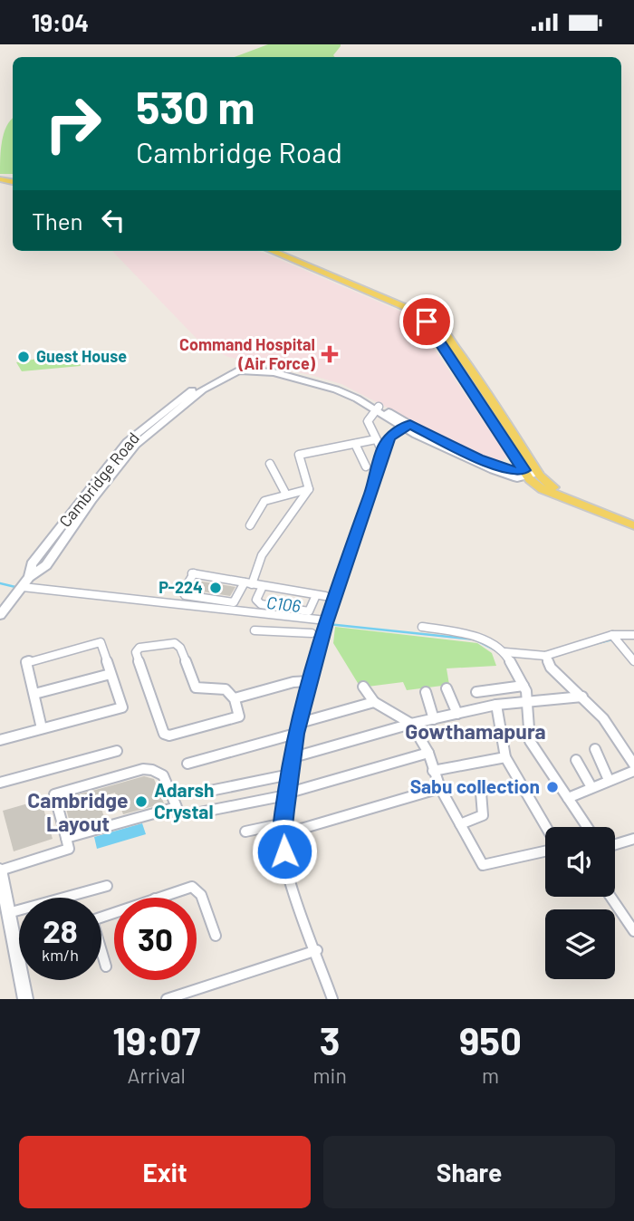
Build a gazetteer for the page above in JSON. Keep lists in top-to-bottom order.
{
  "streets": {
    "street": ["Cambridge Road"]
  },
  "districts": ["Gowthamapura", "Cambridge Layout"],
  "water": ["C106"],
  "places": {
    "health": ["Command Hospital (Air Force)"],
    "other": [
      "Guest House",
      "P-224",
      "Sabu collection",
      "Adarsh Crystal"
    ]
  },
  "page": {
    "status": "19:04",
    "turn": ["530 m", "Cambridge Road"],
    "then": "Then",
    "speed": "28 km/h",
    "limit": "30",
    "eta": [
      "19:07",
      "Arrival",
      "3",
      "min",
      "950",
      "m"
    ],
    "buttons": ["Exit", "Share"]
  }
}
